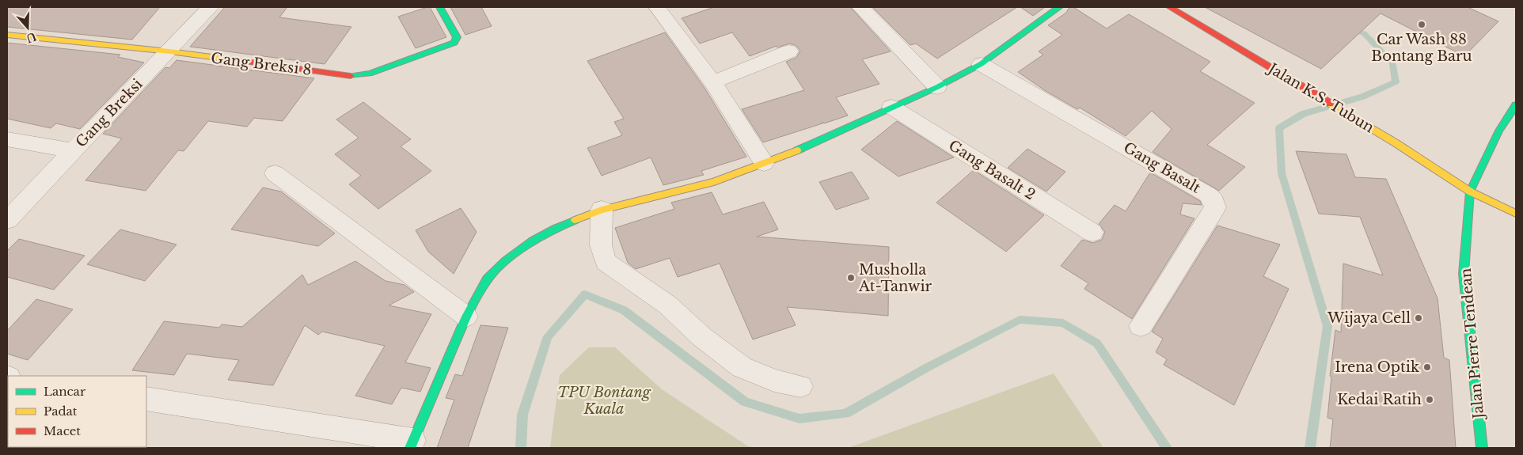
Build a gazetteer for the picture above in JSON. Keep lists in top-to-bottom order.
{
  "streets": {
    "street": [
      "Gang Breksi 8",
      "Jalan K.S. Tubun",
      "Gang Breksi",
      "Gang Basalt",
      "Gang Basalt 2",
      "Jalan Pierre Tendean"
    ]
  },
  "crossings": [
    ["Gang Breksi 8", "Gang Breksi"],
    ["Jalan K.S. Tubun", "Jalan Pierre Tendean"]
  ],
  "parks": ["TPU Bontang Kuala"],
  "places": [
    "Car Wash 88 Bontang Baru",
    "Musholla At-Tanwir",
    "Wijaya Cell",
    "Irena Optik",
    "Kedai Ratih"
  ],
  "legend": ["Lancar", "Padat", "Macet"],
  "north": "bottom"
}
